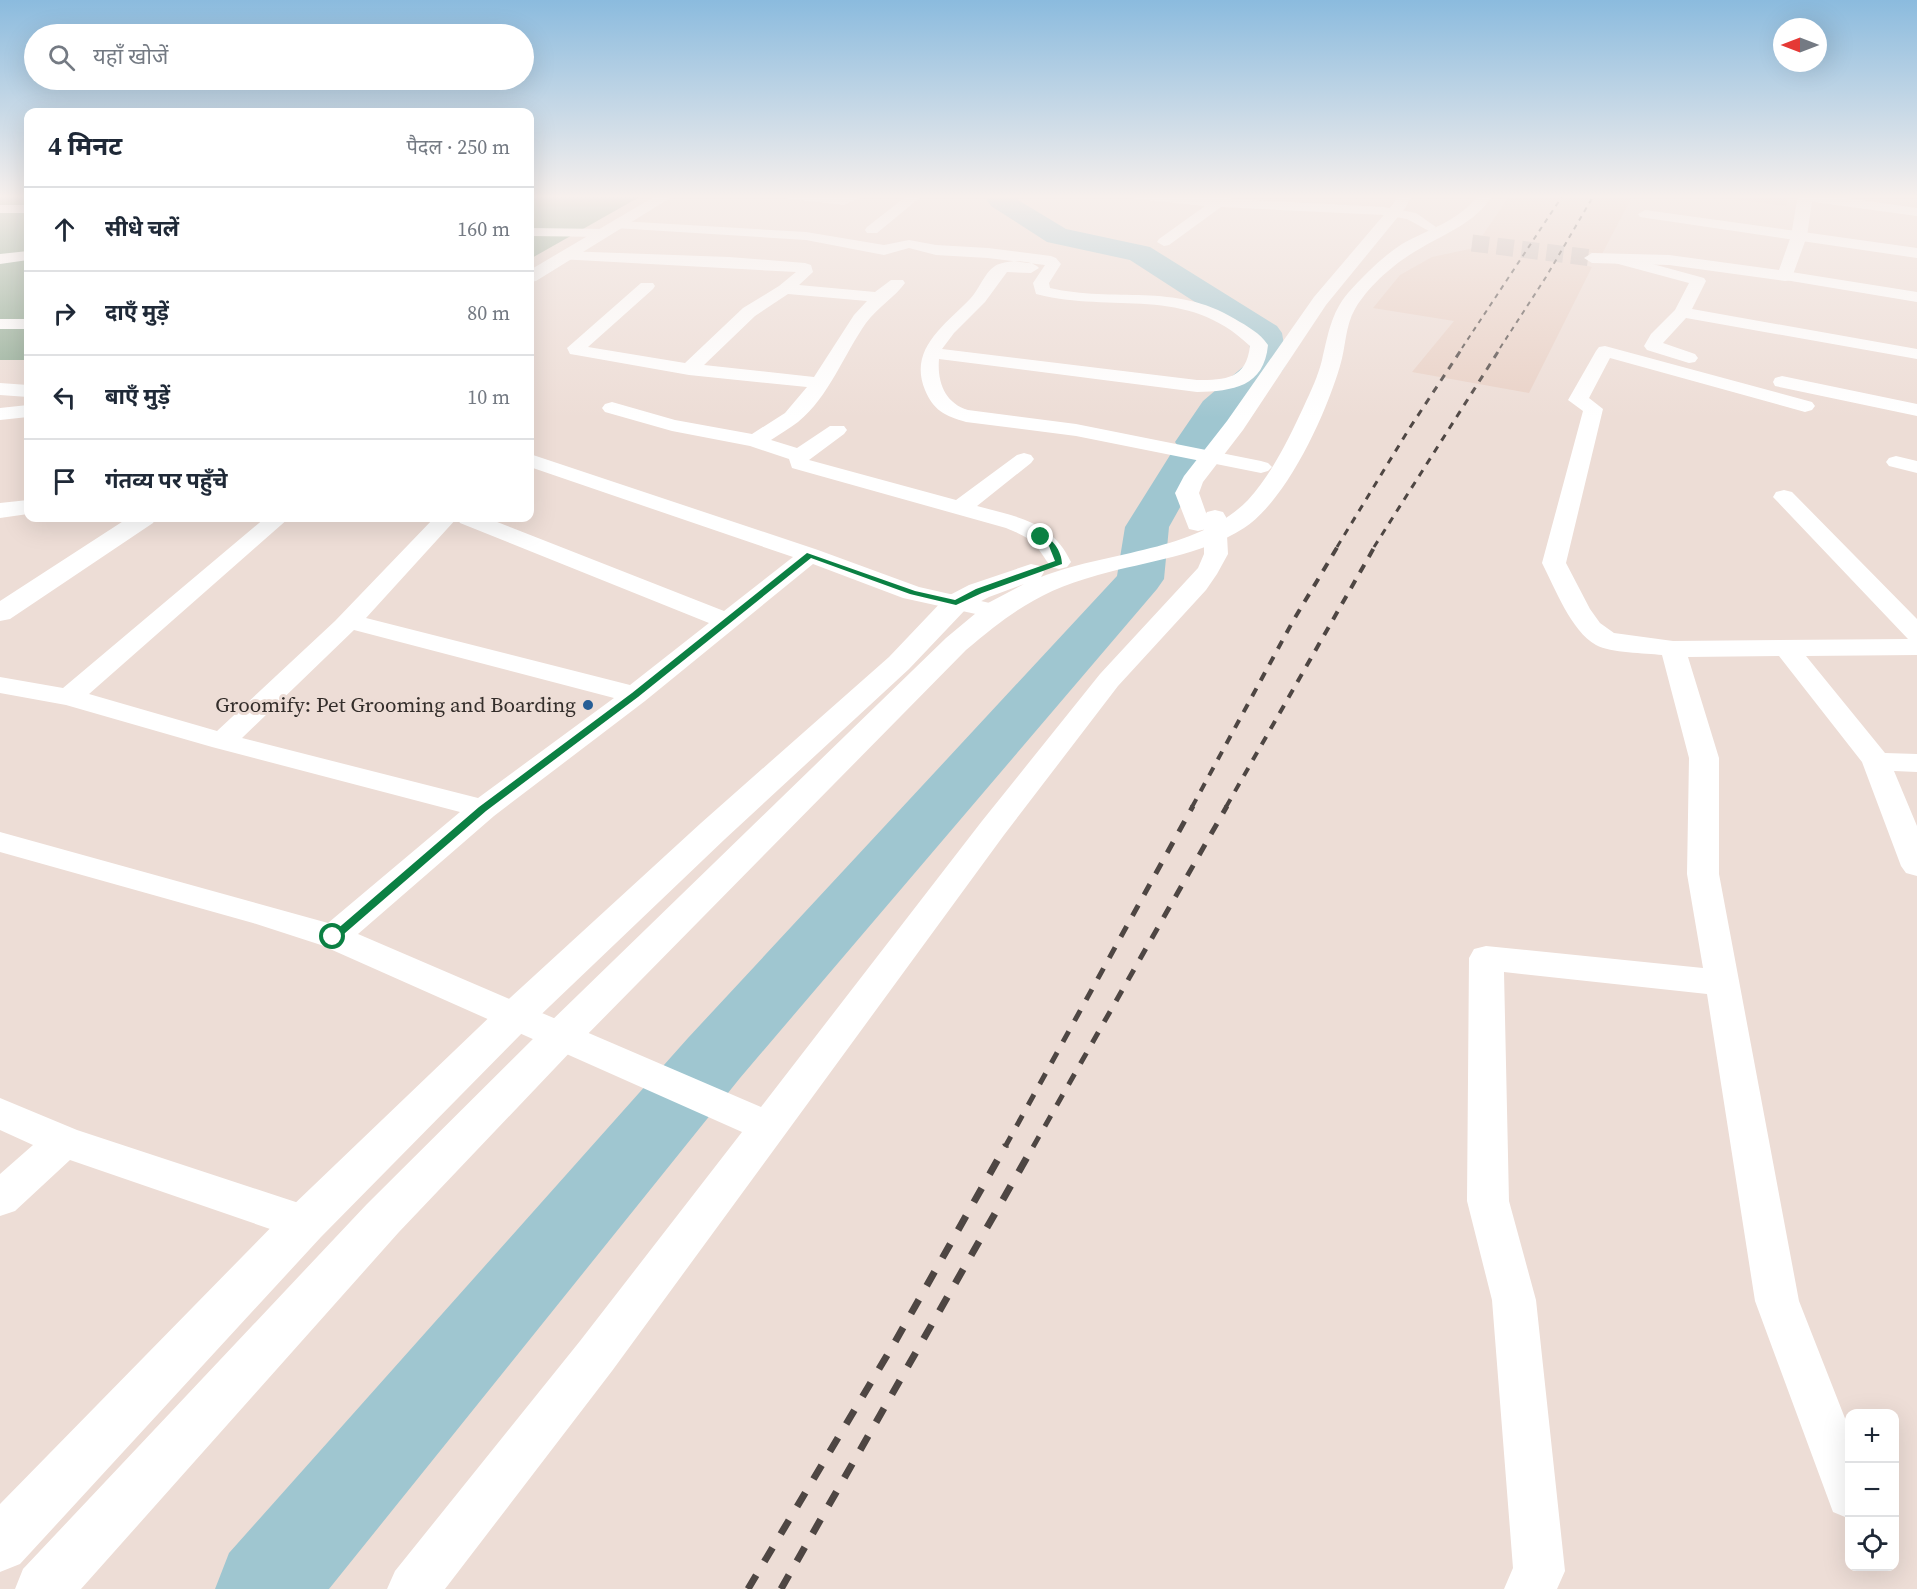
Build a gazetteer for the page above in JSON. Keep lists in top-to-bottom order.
{
  "places": ["Groomify: Pet Grooming and Boarding"],
  "north": "left",
  "page": {
    "search": "यहाँ खोजें",
    "heading": ["4 मिनट", "पैदल · 250 m"],
    "list": [
      ["सीधे चलें", "160 m"],
      ["दाएँ मुड़ें", "80 m"],
      ["बाएँ मुड़ें", "10 m"],
      "गंतव्य पर पहुँचे"
    ],
    "map_buttons": ["+", "−"]
  }
}
